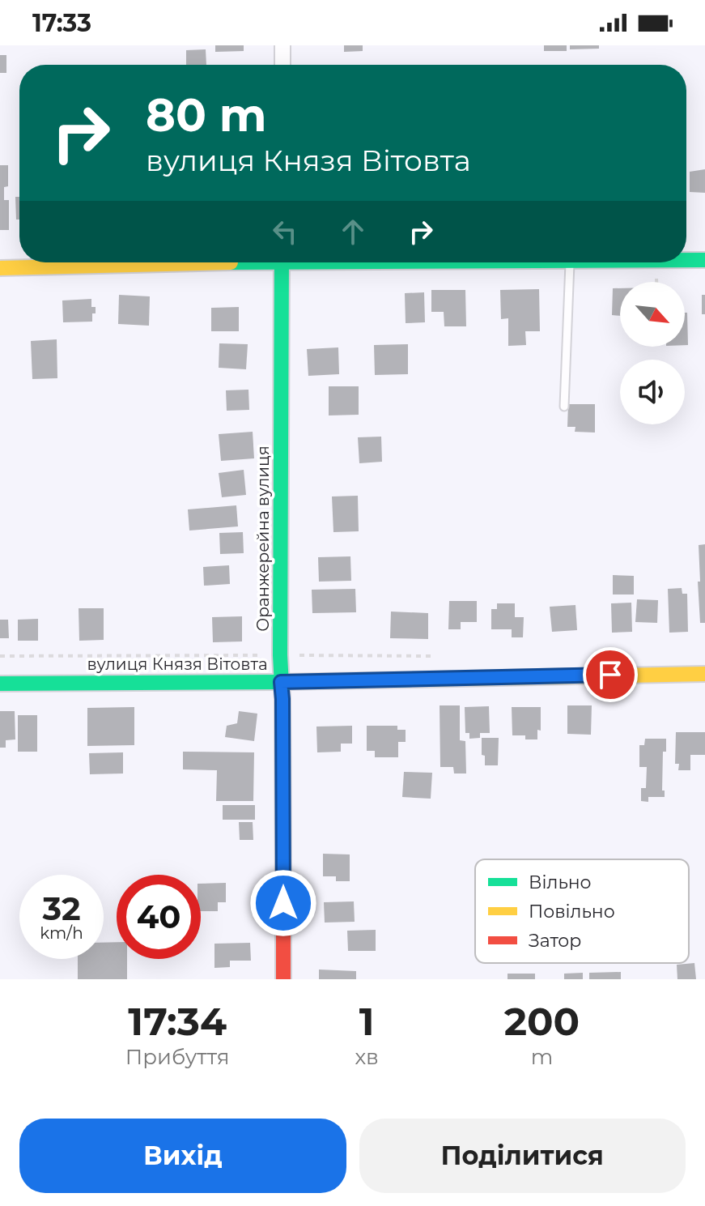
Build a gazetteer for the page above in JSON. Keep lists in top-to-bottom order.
{
  "streets": {
    "street": ["Оранжерейна вулиця", "вулиця Князя Вітовта"]
  },
  "crossings": [
    ["Оранжерейна вулиця", "вулиця Князя Вітовта"]
  ],
  "legend": ["Вільно", "Повільно", "Затор"],
  "north": "bottom right",
  "page": {
    "status": "17:33",
    "turn": ["80 m", "вулиця Князя Вітовта"],
    "speed": "32 km/h",
    "limit": "40",
    "eta": [
      "17:34",
      "Прибуття",
      "1",
      "хв",
      "200",
      "m"
    ],
    "buttons": ["Вихід", "Поділитися"]
  }
}
